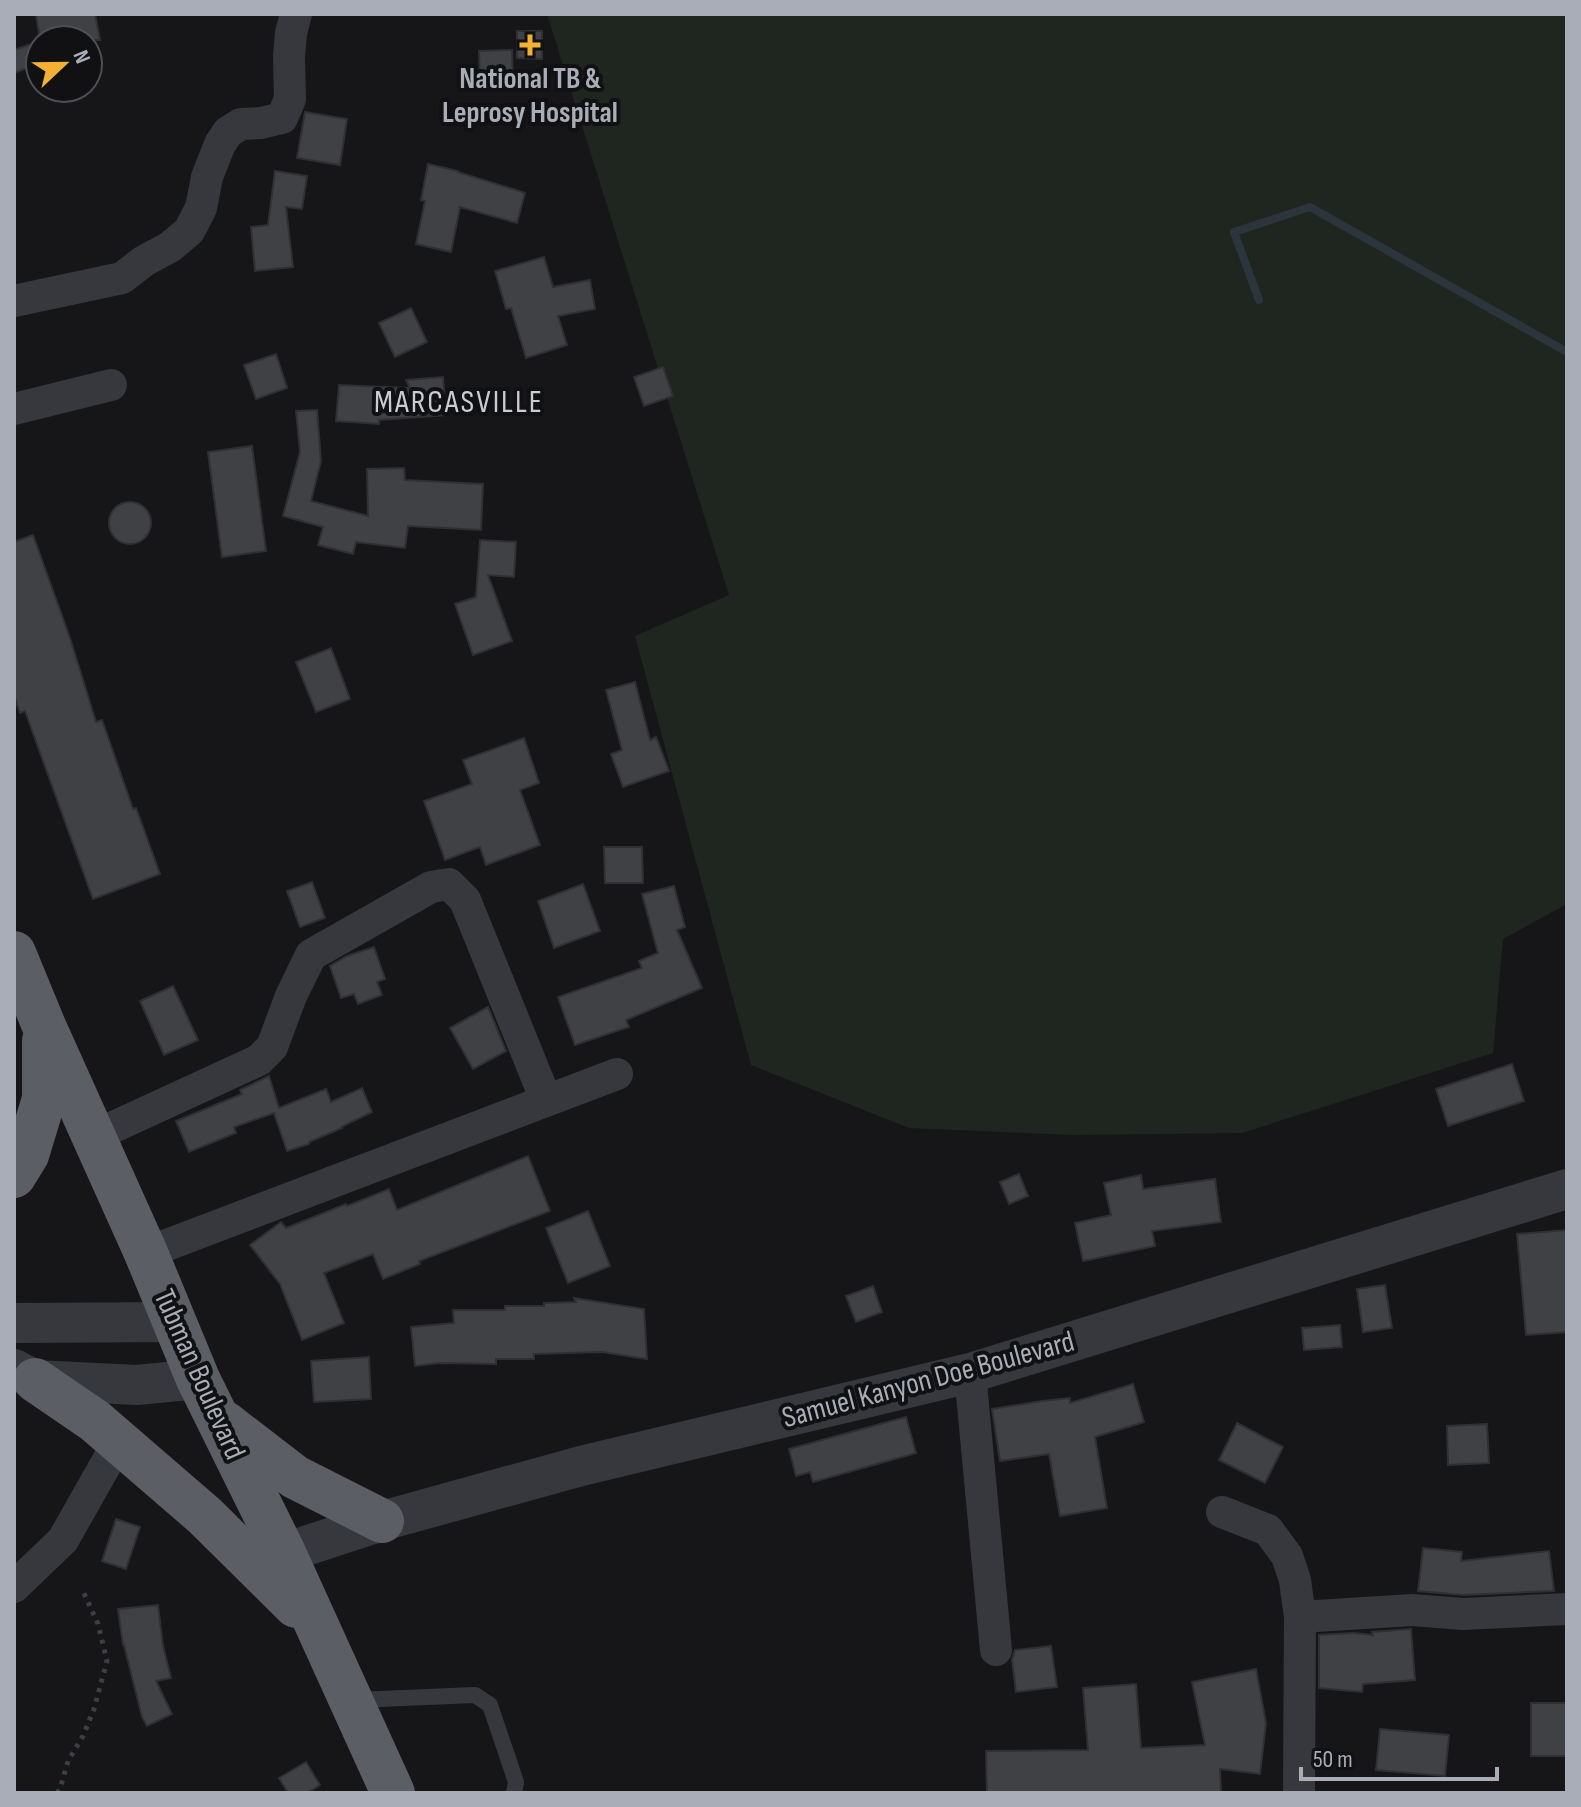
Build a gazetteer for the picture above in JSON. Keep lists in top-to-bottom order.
{
  "streets": {
    "highway": ["Tubman Boulevard"],
    "street": ["Samuel Kanyon Doe Boulevard"]
  },
  "crossings": [
    ["Tubman Boulevard", "Samuel Kanyon Doe Boulevard"]
  ],
  "districts": ["MARCASVILLE"],
  "places": {
    "health": ["National TB & Leprosy Hospital"]
  },
  "scale_bar": "50 m",
  "north": "right"
}
